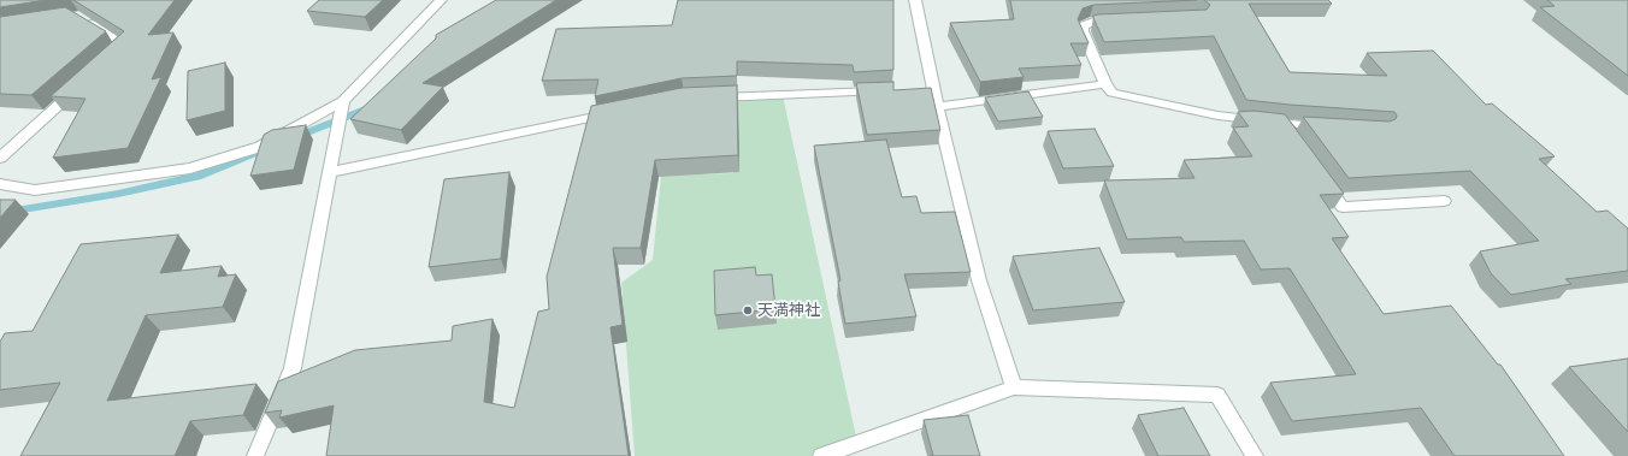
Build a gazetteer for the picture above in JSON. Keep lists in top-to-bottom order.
{
  "places": ["天満神社"]
}
